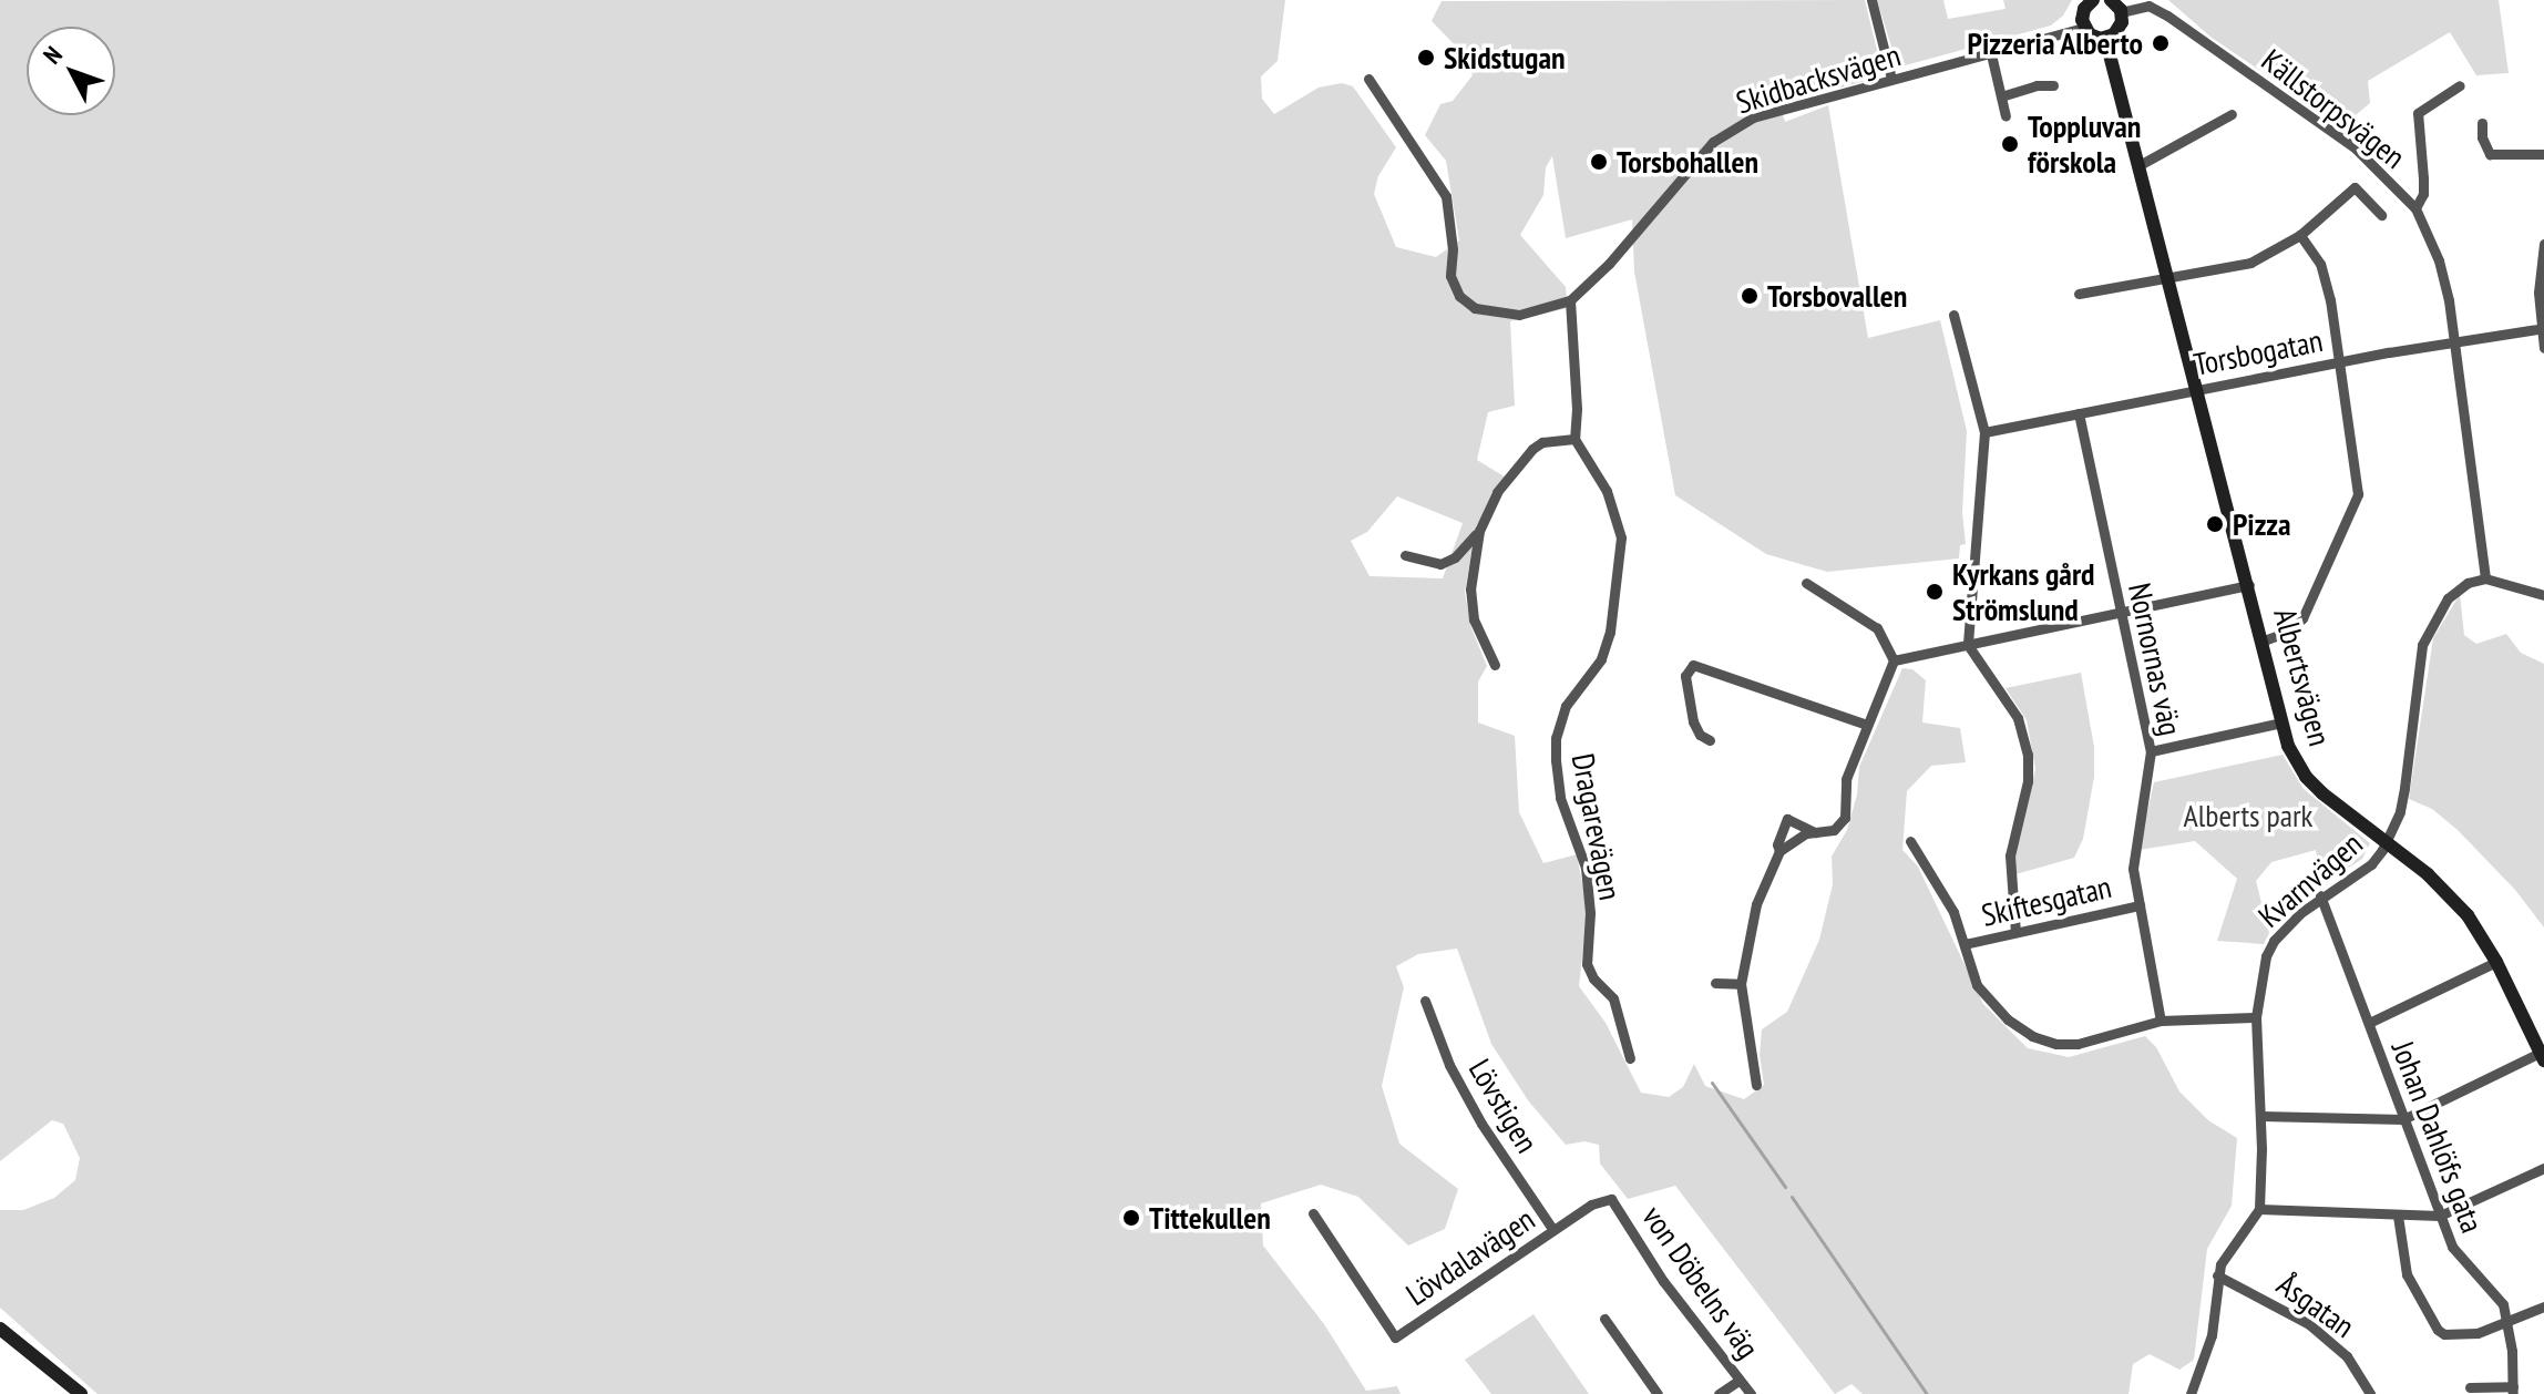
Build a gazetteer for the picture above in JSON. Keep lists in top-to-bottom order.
{
  "streets": {
    "street": [
      "Skidbacksvägen",
      "Källstorpsvägen",
      "Torsbogatan",
      "Nornornas väg",
      "Albertsvägen",
      "Dragarevägen",
      "Kvarnvägen",
      "Skiftesgatan",
      "Lövstigen",
      "Johan Dahlöfs gata",
      "Lövdalavägen",
      "von Döbelns väg",
      "Åsgatan"
    ]
  },
  "crossings": [
    ["Källstorpsvägen", "Torsbogatan"],
    ["Källstorpsvägen", "Kvarnvägen"],
    ["Torsbogatan", "Nornornas väg"],
    ["Torsbogatan", "Albertsvägen"],
    ["Nornornas väg", "Skiftesgatan"],
    ["Albertsvägen", "Kvarnvägen"],
    ["Kvarnvägen", "Johan Dahlöfs gata"],
    ["Lövstigen", "Lövdalavägen"],
    ["Lövdalavägen", "von Döbelns väg"]
  ],
  "parks": ["Alberts park"],
  "places": [
    "Pizzeria Alberto",
    "Skidstugan",
    "Toppluvan förskola",
    "Torsbohallen",
    "Torsbovallen",
    "Pizza",
    "Kyrkans gård Strömslund",
    "Tittekullen"
  ],
  "north": "top left"
}
